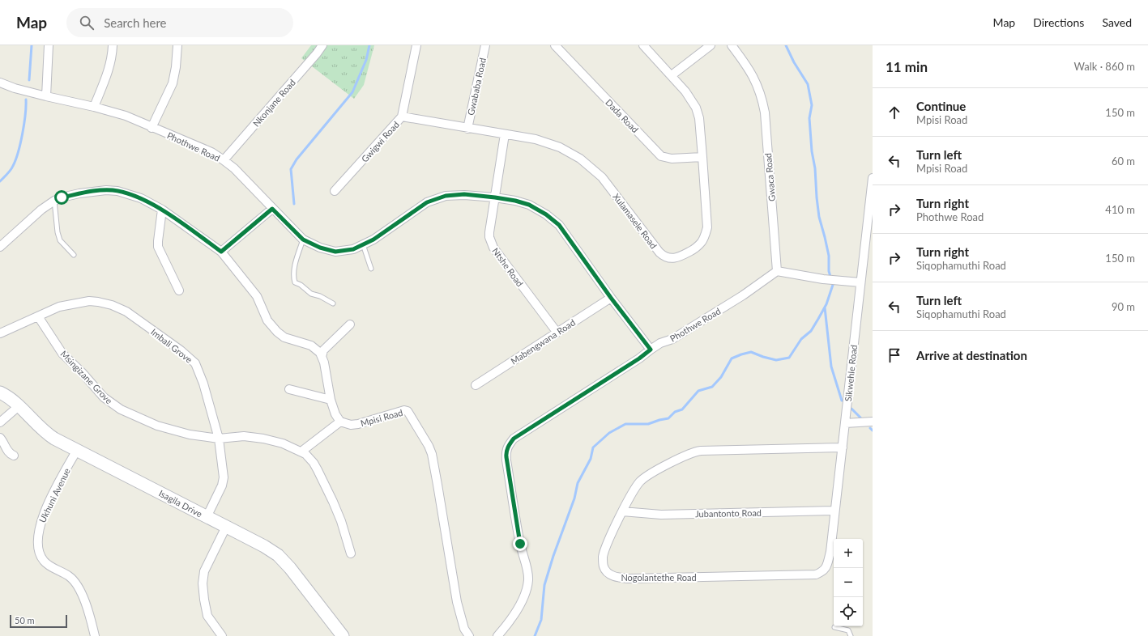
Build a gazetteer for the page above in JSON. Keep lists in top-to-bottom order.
{
  "streets": {
    "street": [
      "Gwababa Road",
      "Nkonjane Road",
      "Dada Road",
      "Gwigwi Road",
      "Phothwe Road",
      "Gwaca Road",
      "Xulamasele Road",
      "Ntshe Road",
      "Mabengwana Road",
      "Imbali Grove",
      "Sikwehle Road",
      "Msingizane Grove",
      "Mpisi Road",
      "Ukhuni Avenue",
      "Isagila Drive",
      "Jubantonto Road",
      "Nogolantethe Road"
    ]
  },
  "crossings": [
    ["Gwababa Road", "Xulamasele Road"],
    ["Nkonjane Road", "Phothwe Road"],
    ["Dada Road", "Xulamasele Road"],
    ["Gwigwi Road", "Xulamasele Road"],
    ["Phothwe Road", "Gwaca Road"],
    ["Phothwe Road", "Ntshe Road"],
    ["Phothwe Road", "Mabengwana Road"],
    ["Xulamasele Road", "Ntshe Road"],
    ["Ntshe Road", "Mabengwana Road"],
    ["Imbali Grove", "Msingizane Grove"],
    ["Imbali Grove", "Isagila Drive"],
    ["Sikwehle Road", "Jubantonto Road"],
    ["Sikwehle Road", "Nogolantethe Road"],
    ["Ukhuni Avenue", "Isagila Drive"],
    ["Jubantonto Road", "Nogolantethe Road"]
  ],
  "scale_bar": "50 m",
  "page": {
    "header": "Map",
    "search": "Search here",
    "nav": ["Map", "Directions", "Saved"],
    "heading": ["11 min", "Walk · 860 m"],
    "list": [
      ["Continue", "Mpisi Road", "150 m"],
      ["Turn left", "Mpisi Road", "60 m"],
      ["Turn right", "Phothwe Road", "410 m"],
      ["Turn right", "Siqophamuthi Road", "150 m"],
      ["Turn left", "Siqophamuthi Road", "90 m"],
      "Arrive at destination"
    ],
    "map_buttons": ["+", "−"],
    "scale": "50 m"
  }
}
